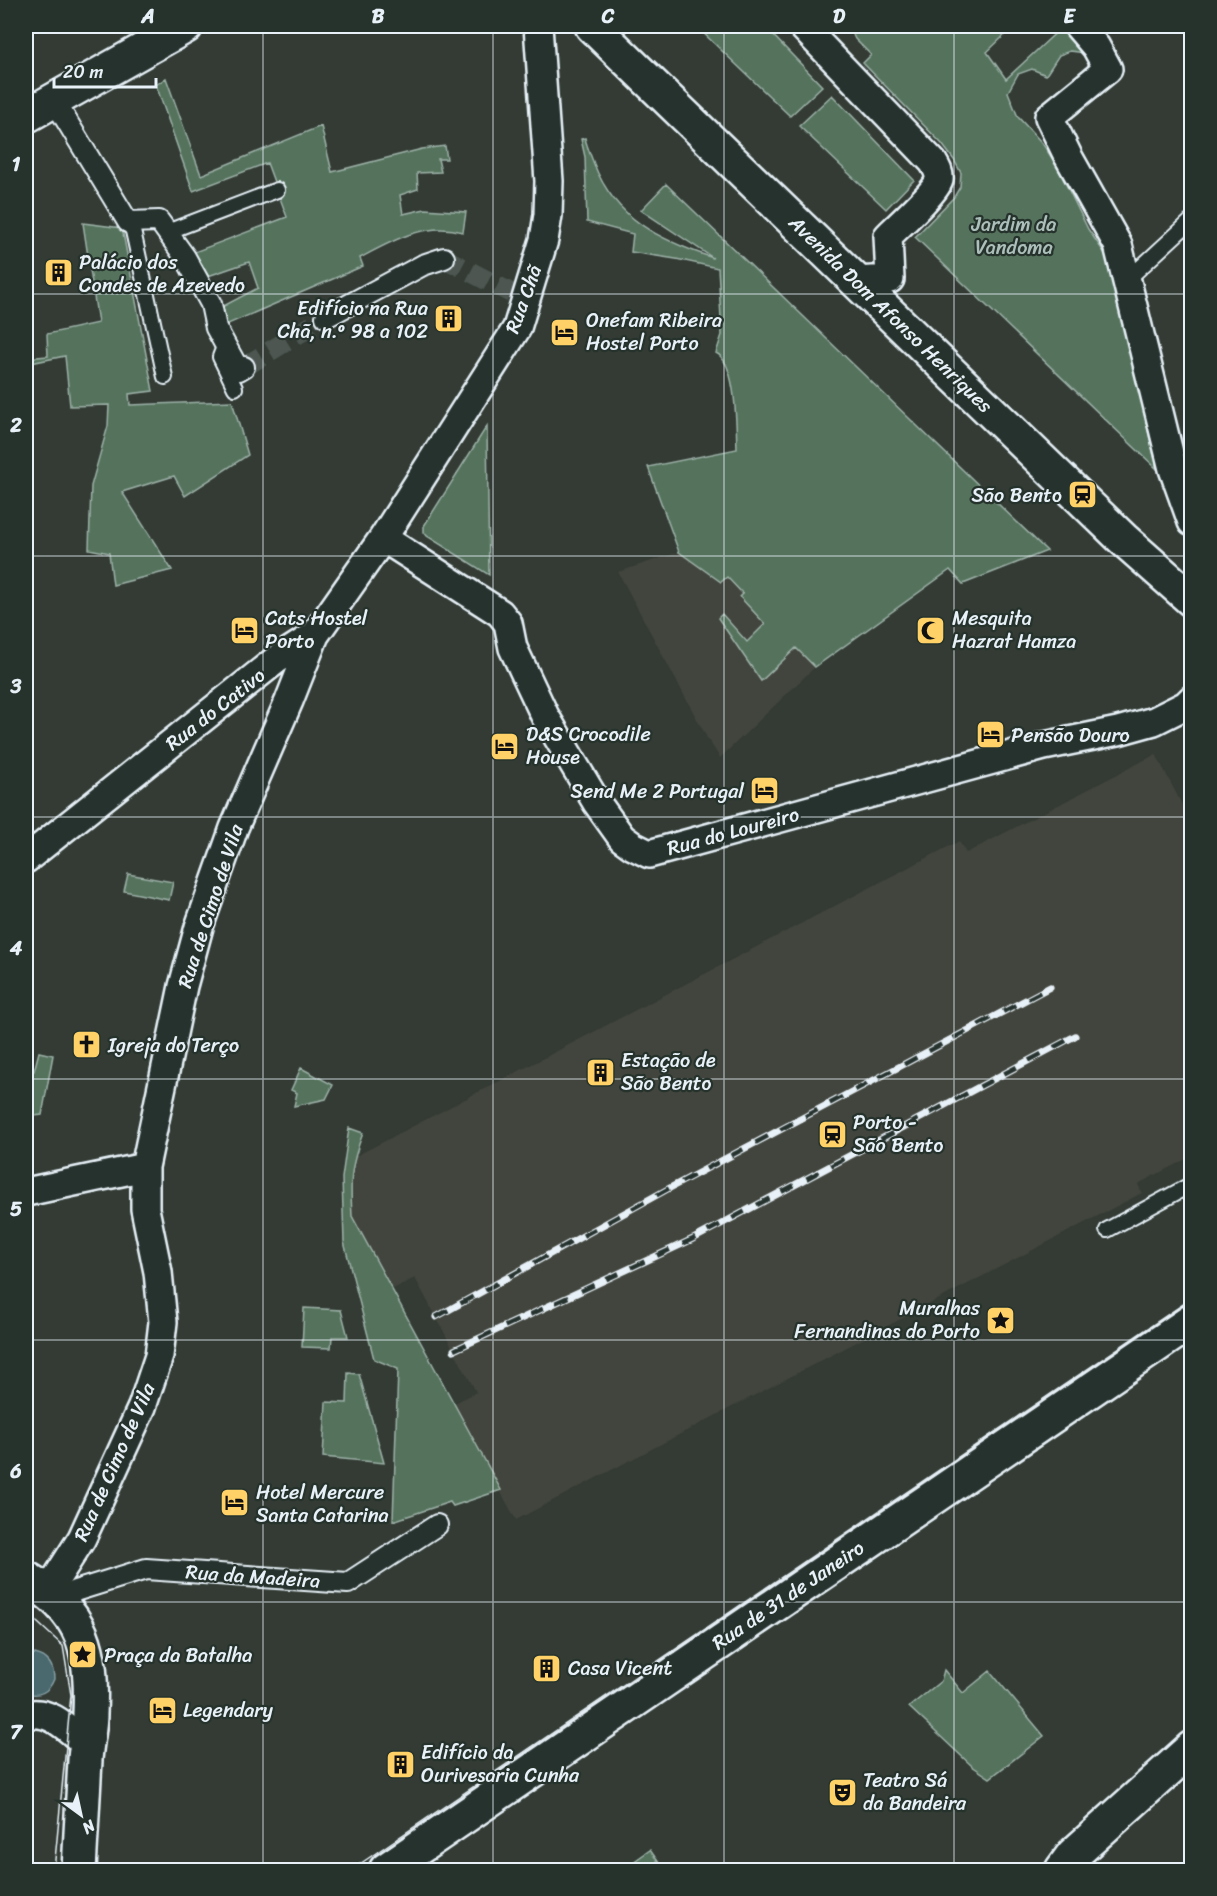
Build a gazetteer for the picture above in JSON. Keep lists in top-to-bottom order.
{
  "streets": {
    "street": [
      "Rua Chã",
      "Avenida Dom Afonso Henriques",
      "Rua do Cativo",
      "Rua do Loureiro",
      "Rua de Cimo de Vila",
      "Rua da Madeira",
      "Rua de 31 de Janeiro"
    ]
  },
  "crossings": [
    ["Rua Chã", "Rua do Cativo"],
    ["Rua Chã", "Rua do Loureiro"],
    ["Rua do Cativo", "Rua do Loureiro"],
    ["Rua do Cativo", "Rua de Cimo de Vila"],
    ["Rua de Cimo de Vila", "Rua da Madeira"]
  ],
  "parks": ["Jardim da Vandoma"],
  "places": {
    "building": [
      "Palácio dos Condes de Azevedo",
      "Edifício na Rua Chã, n.º 98 a 102",
      "Estação de São Bento",
      "Casa Vicent",
      "Edifício da Ourivesaria Cunha"
    ],
    "hotel": [
      "Onefam Ribeira Hostel Porto",
      "Cats Hostel Porto",
      "Pensão Douro",
      "D&S Crocodile House",
      "Send Me 2 Portugal",
      "Hotel Mercure Santa Catarina",
      "Legendary"
    ],
    "station": ["São Bento", "Porto - São Bento"],
    "mosque": ["Mesquita Hazrat Hamza"],
    "church": ["Igreja do Terço"],
    "place": ["Muralhas Fernandinas do Porto", "Praça da Batalha"],
    "theatre": ["Teatro Sá da Bandeira"]
  },
  "scale_bar": "20 m",
  "north": "bottom right",
  "grid": {
    "columns": [
      "A",
      "B",
      "C",
      "D",
      "E"
    ],
    "rows": [
      "1",
      "2",
      "3",
      "4",
      "5",
      "6",
      "7"
    ]
  }
}
